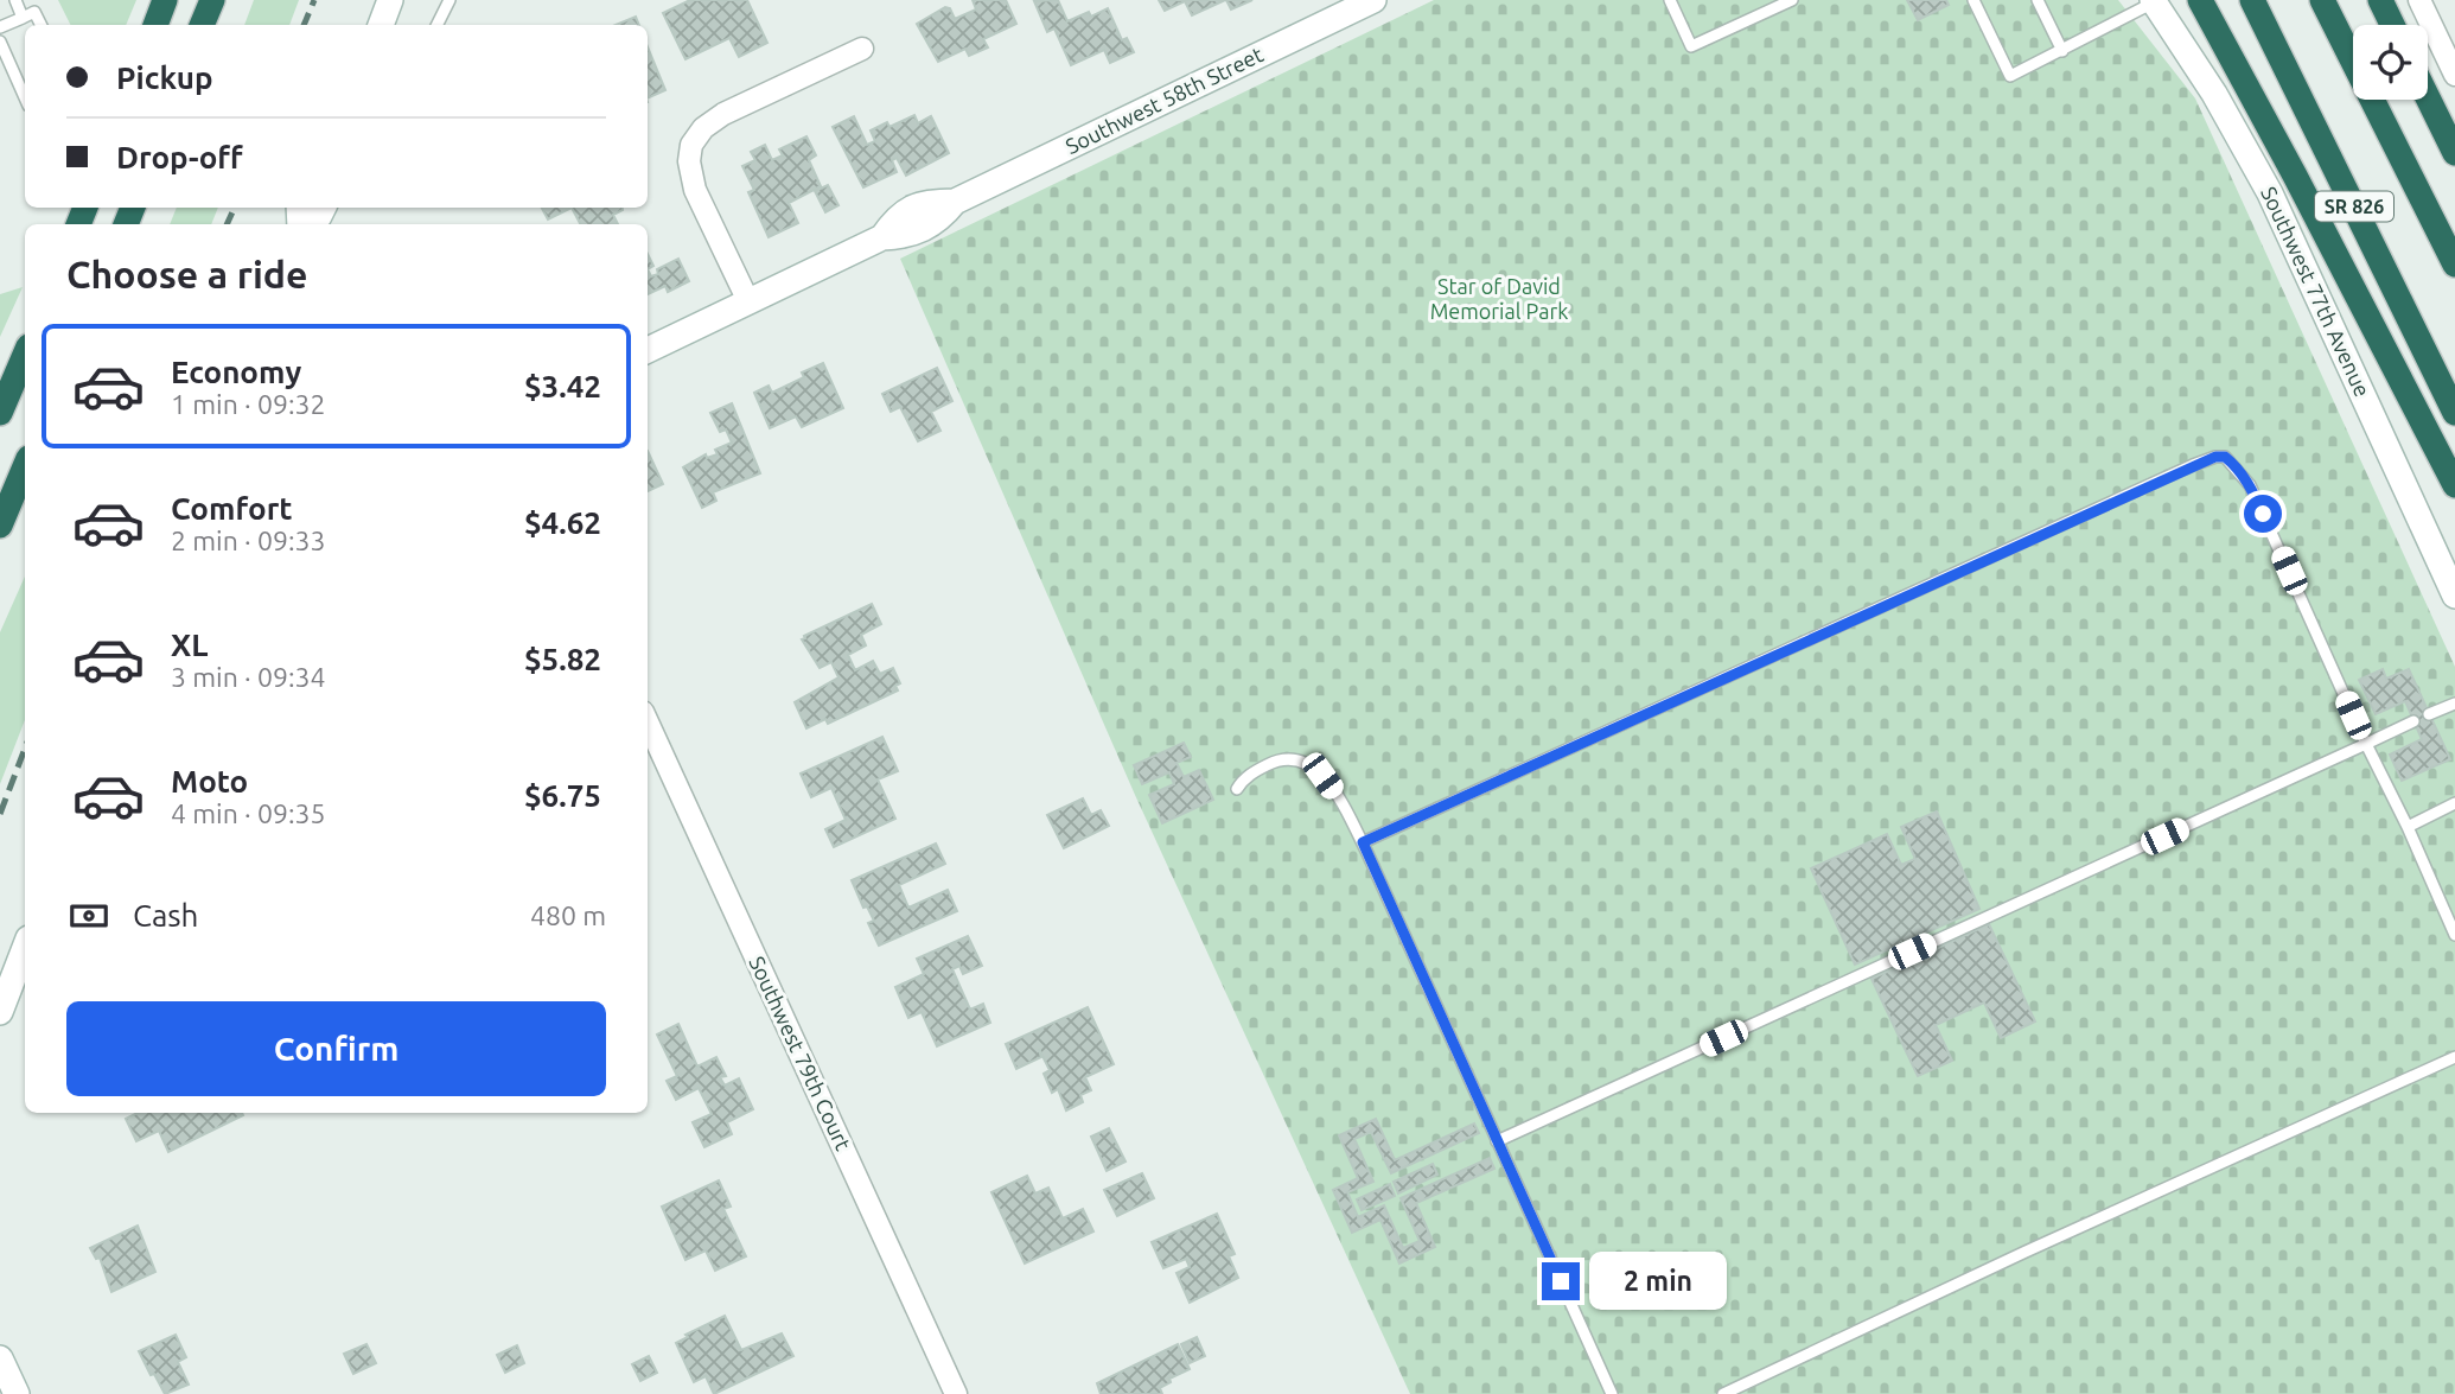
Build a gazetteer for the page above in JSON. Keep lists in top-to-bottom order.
{
  "streets": {
    "highway": ["SR 826"],
    "street": ["Southwest 58th Street", "Southwest 77th Avenue", "Southwest 79th Court"]
  },
  "parks": ["Star of David Memorial Park"],
  "page": {
    "banner": ["Pickup", "Drop-off"],
    "heading": "Choose a ride",
    "list": [
      {
        "name": "Economy",
        "note": "1 min · 09:32",
        "value": "$3.42"
      },
      {
        "name": "Comfort",
        "note": "2 min · 09:33",
        "value": "$4.62"
      },
      {
        "name": "XL",
        "note": "3 min · 09:34",
        "value": "$5.82"
      },
      {
        "name": "Moto",
        "note": "4 min · 09:35",
        "value": "$6.75"
      }
    ],
    "pay": ["Cash", "480 m"],
    "buttons": "Confirm",
    "bubble": "2 min"
  }
}
